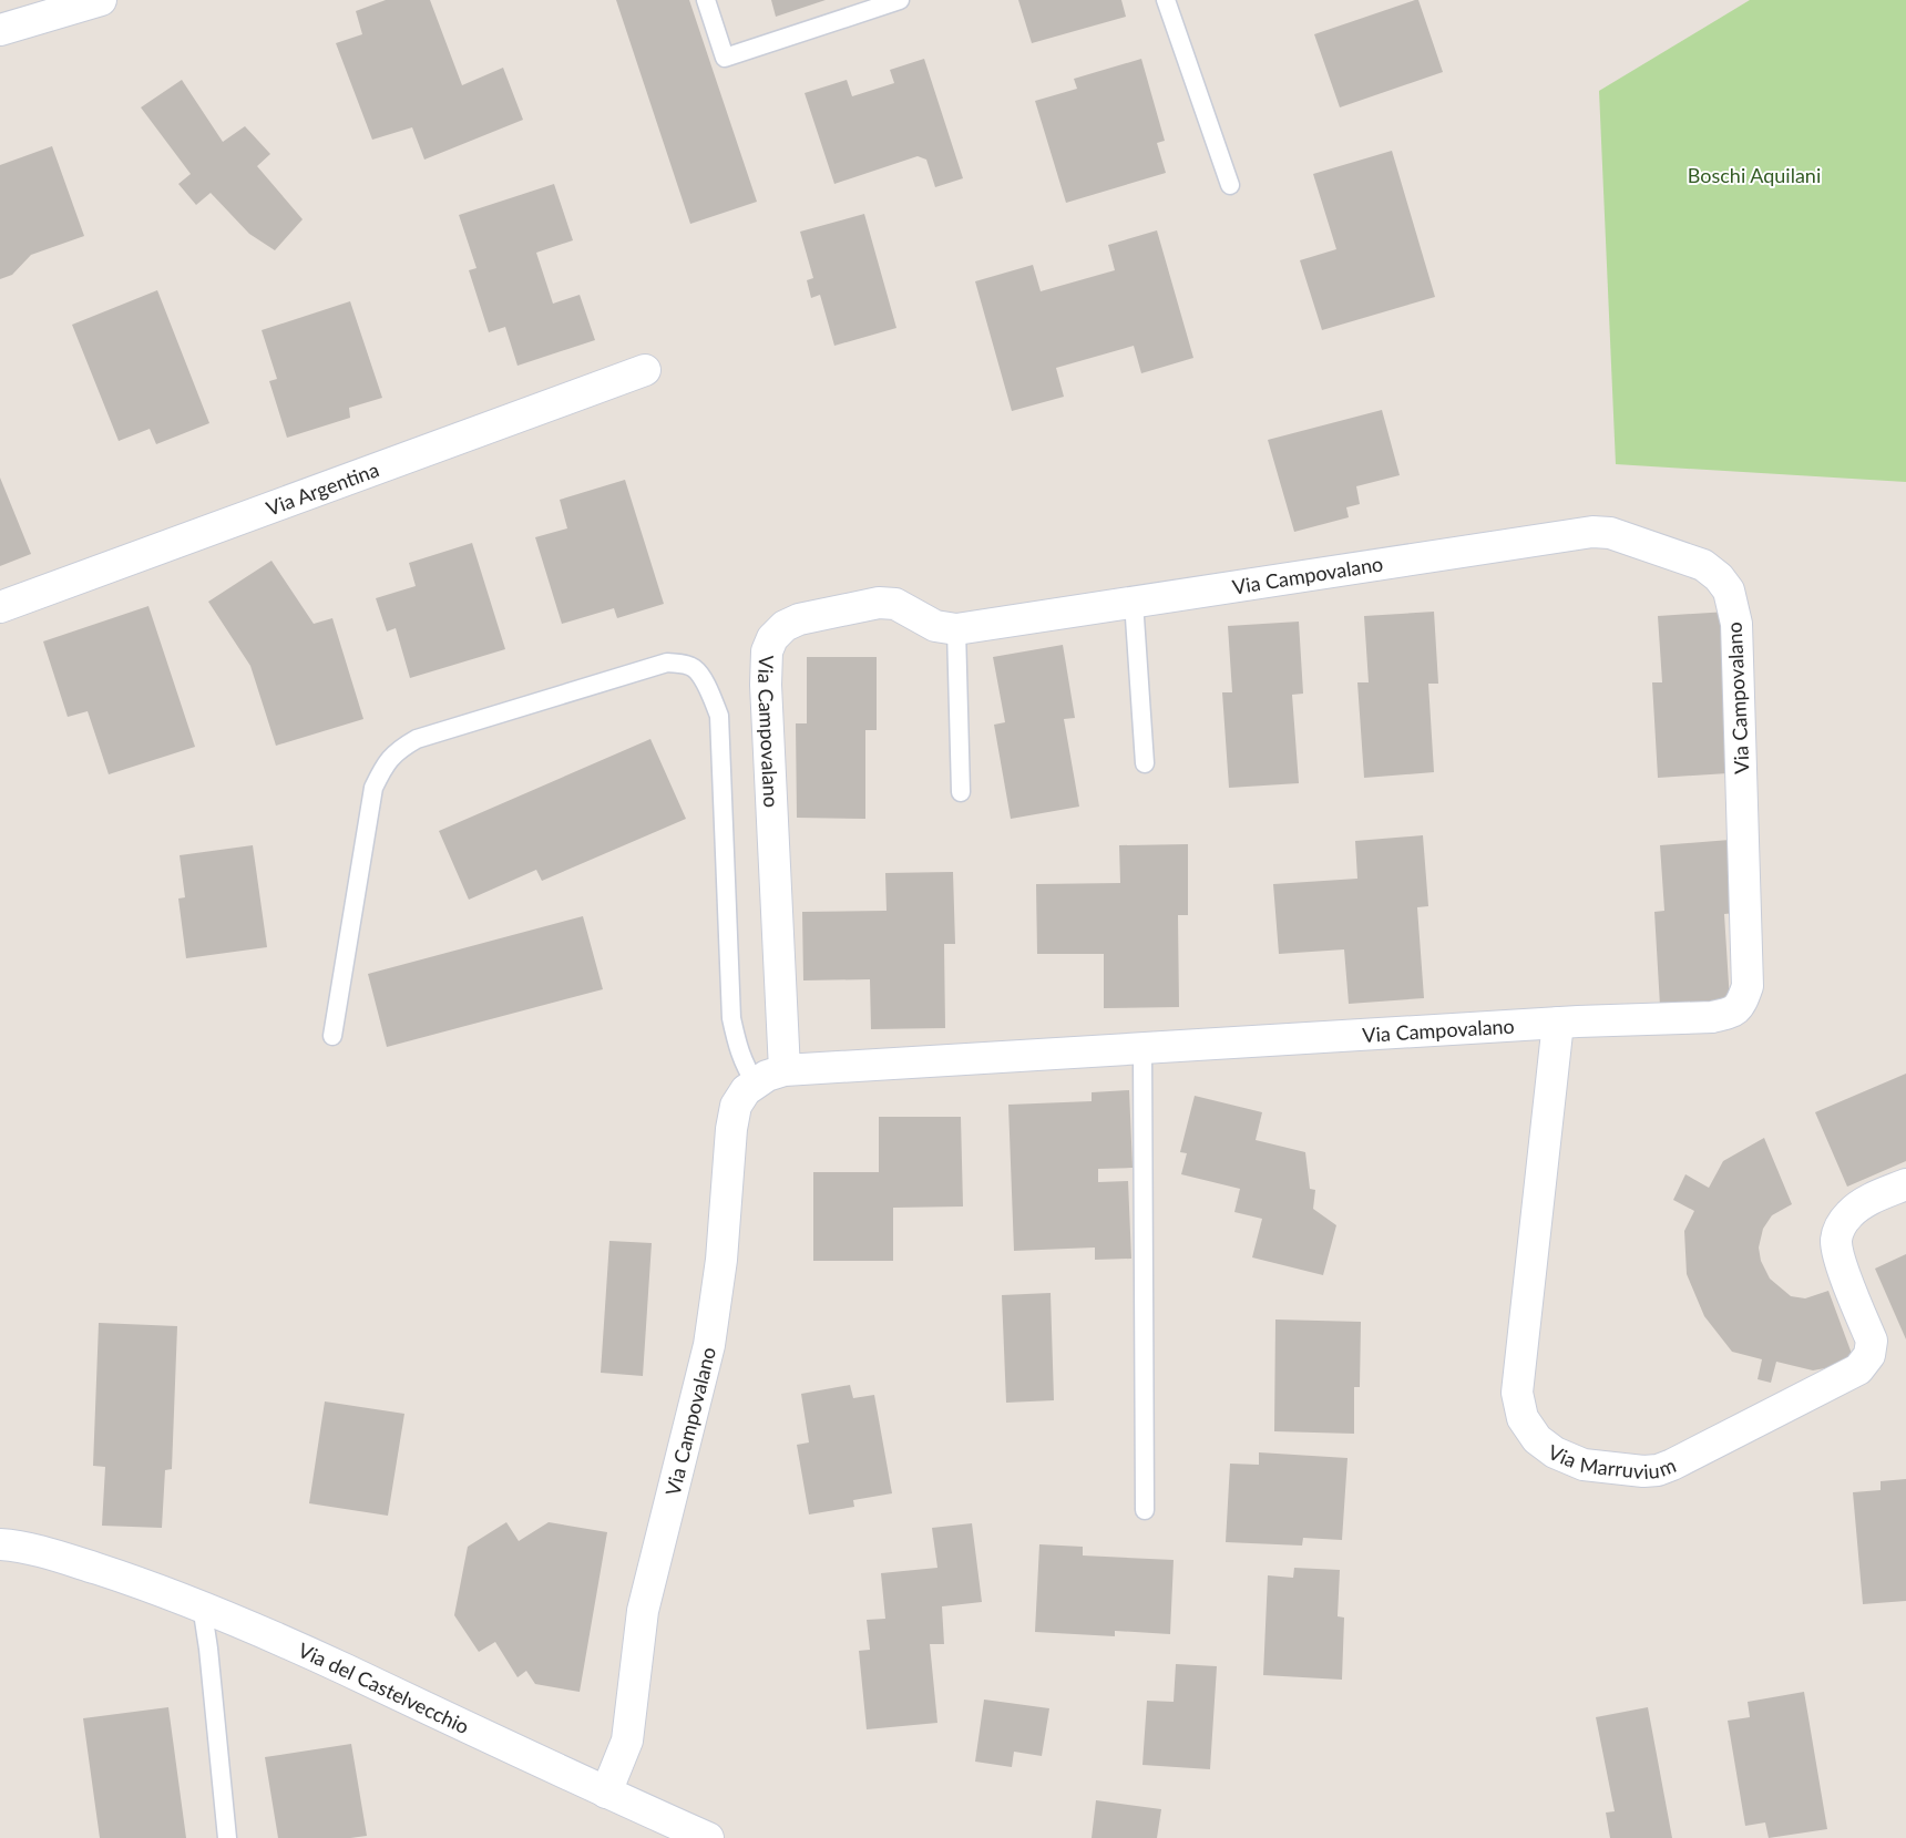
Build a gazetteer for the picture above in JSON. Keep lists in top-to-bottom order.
{
  "streets": {
    "street": [
      "Via Argentina",
      "Via Campovalano",
      "Via Marruvium",
      "Via del Castelvecchio"
    ]
  },
  "crossings": [
    ["Via Campovalano", "Via Marruvium"],
    ["Via Campovalano", "Via del Castelvecchio"]
  ],
  "parks": ["Boschi Aquilani"]
}
